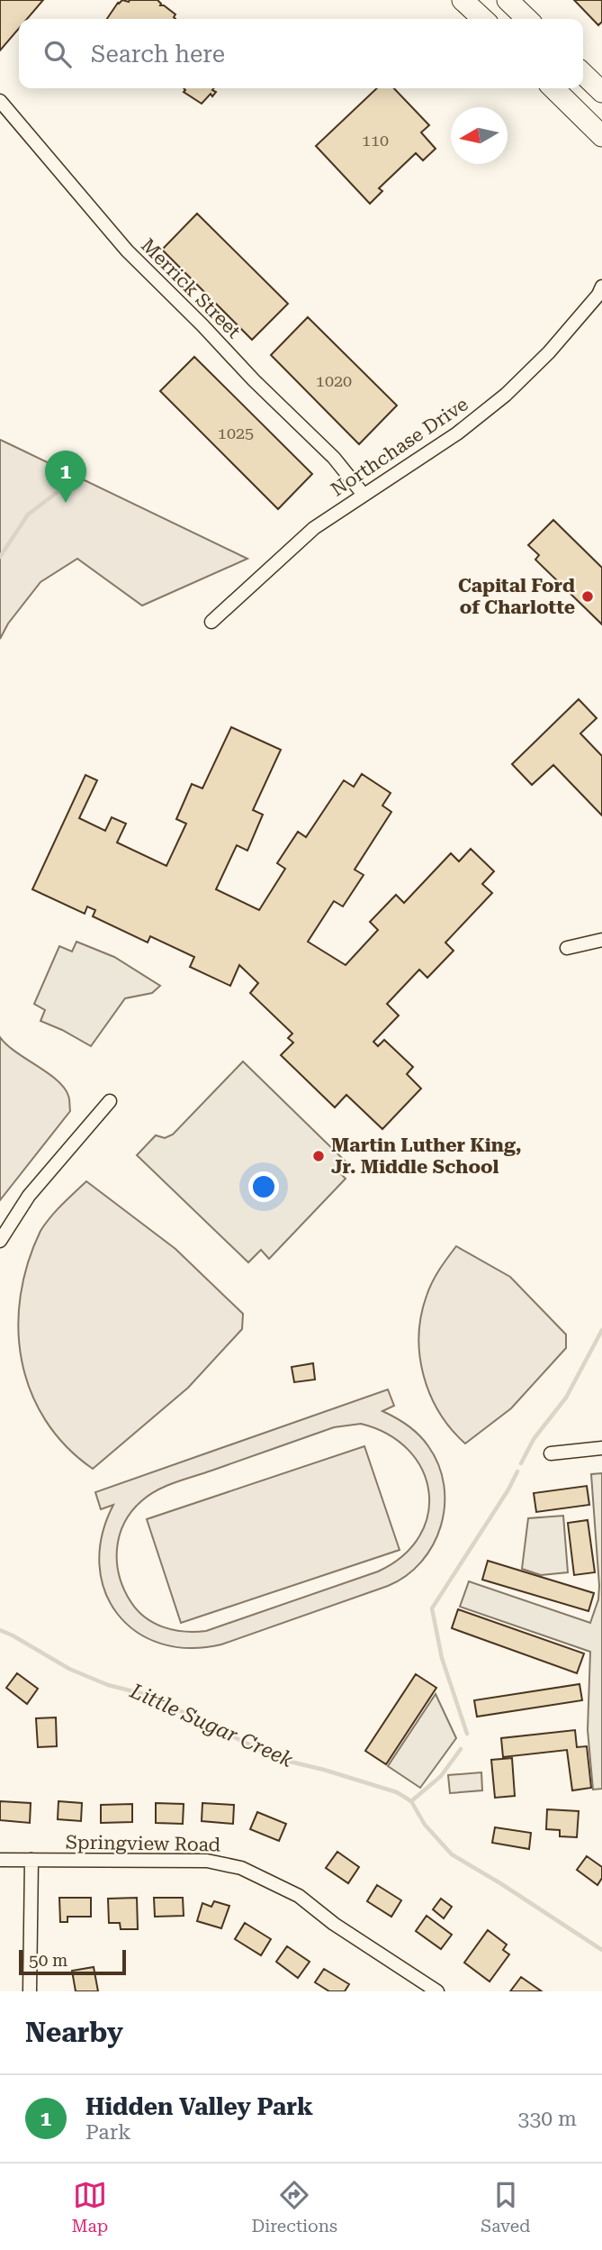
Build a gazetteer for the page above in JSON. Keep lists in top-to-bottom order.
{
  "streets": {
    "street": ["Merrick Street", "Northchase Drive", "Springview Road"]
  },
  "crossings": [
    ["Merrick Street", "Northchase Drive"]
  ],
  "water": ["Little Sugar Creek"],
  "places": ["Capital Ford of Charlotte", "Martin Luther King, Jr. Middle School"],
  "house_numbers": ["110", "1020", "1025"],
  "scale_bar": "50 m",
  "north": "left",
  "page": {
    "search": "Search here",
    "pins": "1",
    "scale": "50 m",
    "heading": "Nearby",
    "list": [
      {
        "mark": "1",
        "name": "Hidden Valley Park",
        "note": "Park",
        "value": "330 m"
      }
    ],
    "nav": ["Map", "Directions", "Saved"]
  }
}
